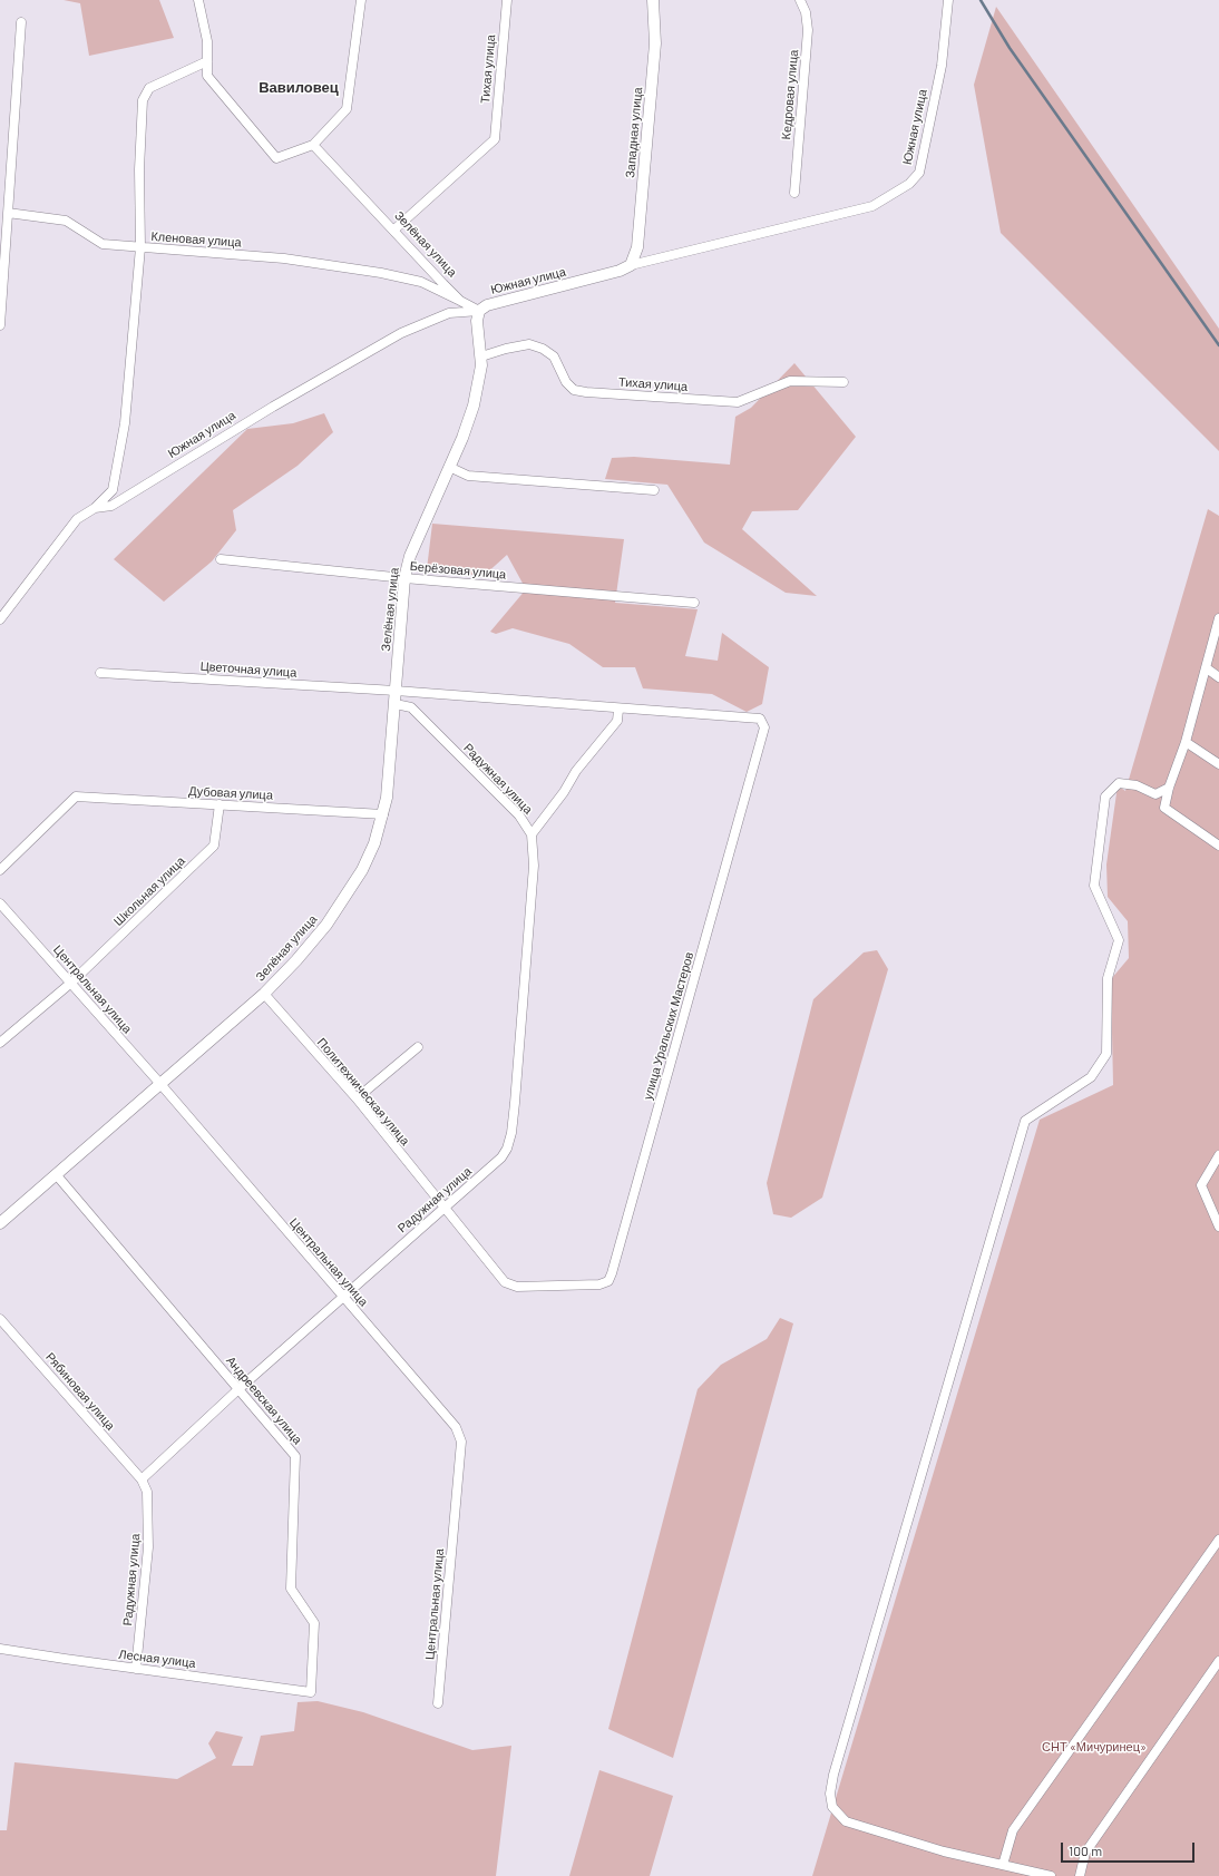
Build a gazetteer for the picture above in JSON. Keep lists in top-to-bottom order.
{
  "streets": {
    "street": [
      "Тихая улица",
      "Кедровая улица",
      "Южная улица",
      "Западная улица",
      "Кленовая улица",
      "Зелёная улица",
      "Берёзовая улица",
      "Цветочная улица",
      "Радужная улица",
      "Дубовая улица",
      "Школьная улица",
      "Центральная улица",
      "улица Уральских Мастеров",
      "Политехническая улица",
      "Рябиновая улица",
      "Андреевская улица",
      "Лесная улица"
    ]
  },
  "crossings": [
    ["Тихая улица", "Зелёная улица"],
    ["Южная улица", "Западная улица"],
    ["Южная улица", "Кленовая улица"],
    ["Южная улица", "Зелёная улица"],
    ["Кленовая улица", "Зелёная улица"],
    ["Зелёная улица", "Берёзовая улица"],
    ["Зелёная улица", "Цветочная улица"],
    ["Зелёная улица", "Радужная улица"],
    ["Зелёная улица", "Дубовая улица"],
    ["Зелёная улица", "Центральная улица"],
    ["Зелёная улица", "Политехническая улица"],
    ["Зелёная улица", "Андреевская улица"],
    ["Цветочная улица", "улица Уральских Мастеров"],
    ["Радужная улица", "Центральная улица"],
    ["Радужная улица", "улица Уральских Мастеров"],
    ["Радужная улица", "Политехническая улица"],
    ["Радужная улица", "Рябиновая улица"],
    ["Радужная улица", "Андреевская улица"],
    ["Радужная улица", "Лесная улица"],
    ["Дубовая улица", "Школьная улица"],
    ["Школьная улица", "Центральная улица"],
    ["улица Уральских Мастеров", "Политехническая улица"],
    ["Андреевская улица", "Лесная улица"]
  ],
  "districts": ["Вавиловец"],
  "parks": ["СНТ «Мичуринец»"],
  "scale_bar": "100 m"
}
